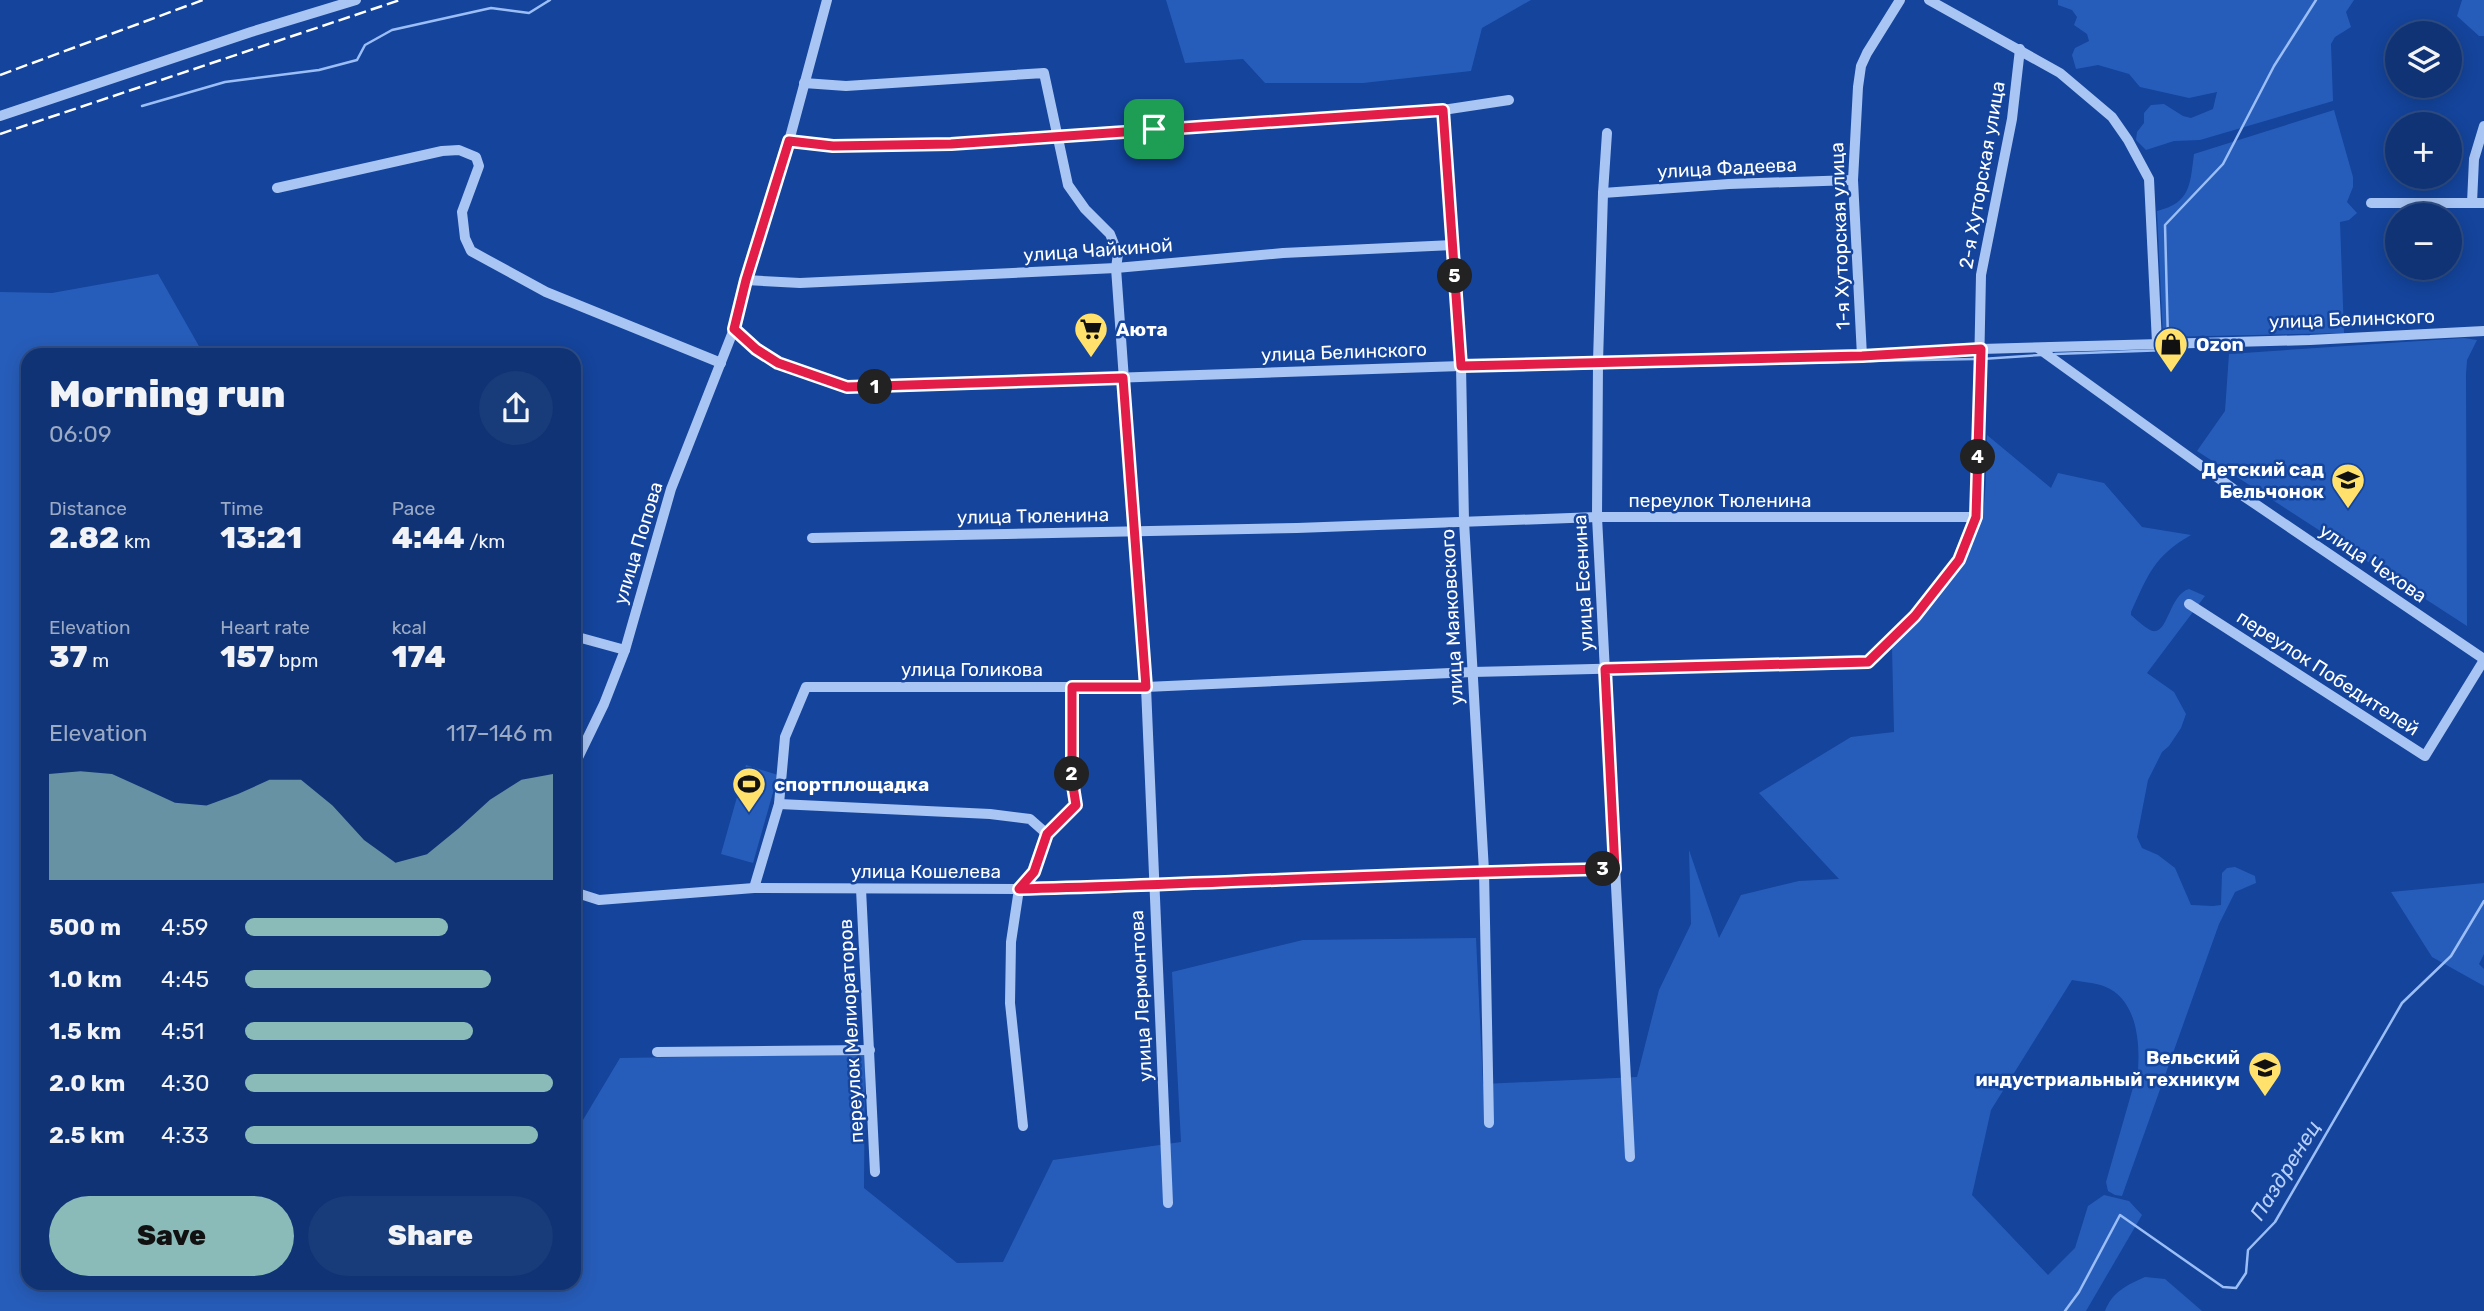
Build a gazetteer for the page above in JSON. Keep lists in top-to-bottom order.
{
  "streets": {
    "street": [
      "улица Фадеева",
      "2-я Хуторская улица",
      "1-я Хуторская улица",
      "улица Чайкиной",
      "улица Белинского",
      "переулок Тюленина",
      "улица Тюленина",
      "улица Попова",
      "улица Чехова",
      "улица Есенина",
      "улица Маяковского",
      "улица Голикова",
      "переулок Победителей",
      "улица Кошелева",
      "улица Лермонтова",
      "переулок Мелиораторов"
    ]
  },
  "crossings": [
    ["улица Фадеева", "1-я Хуторская улица"],
    ["улица Фадеева", "улица Есенина"],
    ["2-я Хуторская улица", "улица Белинского"],
    ["2-я Хуторская улица", "переулок Тюленина"],
    ["2-я Хуторская улица", "улица Голикова"],
    ["1-я Хуторская улица", "улица Белинского"],
    ["улица Чайкиной", "улица Маяковского"],
    ["улица Чайкиной", "улица Лермонтова"],
    ["улица Белинского", "улица Попова"],
    ["улица Белинского", "улица Чехова"],
    ["улица Белинского", "улица Есенина"],
    ["улица Белинского", "улица Маяковского"],
    ["улица Белинского", "улица Лермонтова"],
    ["переулок Тюленина", "улица Тюленина"],
    ["переулок Тюленина", "улица Есенина"],
    ["переулок Тюленина", "улица Маяковского"],
    ["переулок Тюленина", "улица Голикова"],
    ["улица Тюленина", "улица Маяковского"],
    ["улица Тюленина", "улица Лермонтова"],
    ["улица Чехова", "переулок Победителей"],
    ["улица Есенина", "улица Голикова"],
    ["улица Есенина", "улица Кошелева"],
    ["улица Маяковского", "улица Голикова"],
    ["улица Маяковского", "улица Кошелева"],
    ["улица Голикова", "улица Кошелева"],
    ["улица Голикова", "улица Лермонтова"],
    ["улица Кошелева", "улица Лермонтова"],
    ["улица Кошелева", "переулок Мелиораторов"]
  ],
  "water": ["Паздренец"],
  "places": {
    "supermarket": ["Аюта"],
    "shop": ["Ozon"],
    "school or university": ["Детский сад Бельчонок", "Вельский индустриальный техникум"],
    "sports": ["спортплощадка"]
  },
  "page": {
    "map_buttons": ["+", "−"],
    "pins": [
      "5",
      "1",
      "4",
      "2",
      "3"
    ],
    "heading": ["Morning run", "06:09"],
    "stats": [
      ["Distance", "2.82 km"],
      ["Time", "13:21"],
      ["Pace", "4:44 /km"],
      ["Elevation", "37 m"],
      ["Heart rate", "157 bpm"],
      ["kcal", "174"]
    ],
    "chart": ["Elevation", "117–146 m"],
    "list": [
      {
        "name": "500 m",
        "note": "4:59"
      },
      {
        "name": "1.0 km",
        "note": "4:45"
      },
      {
        "name": "1.5 km",
        "note": "4:51"
      },
      {
        "name": "2.0 km",
        "note": "4:30"
      },
      {
        "name": "2.5 km",
        "note": "4:33"
      }
    ],
    "buttons": ["Save", "Share"]
  }
}
